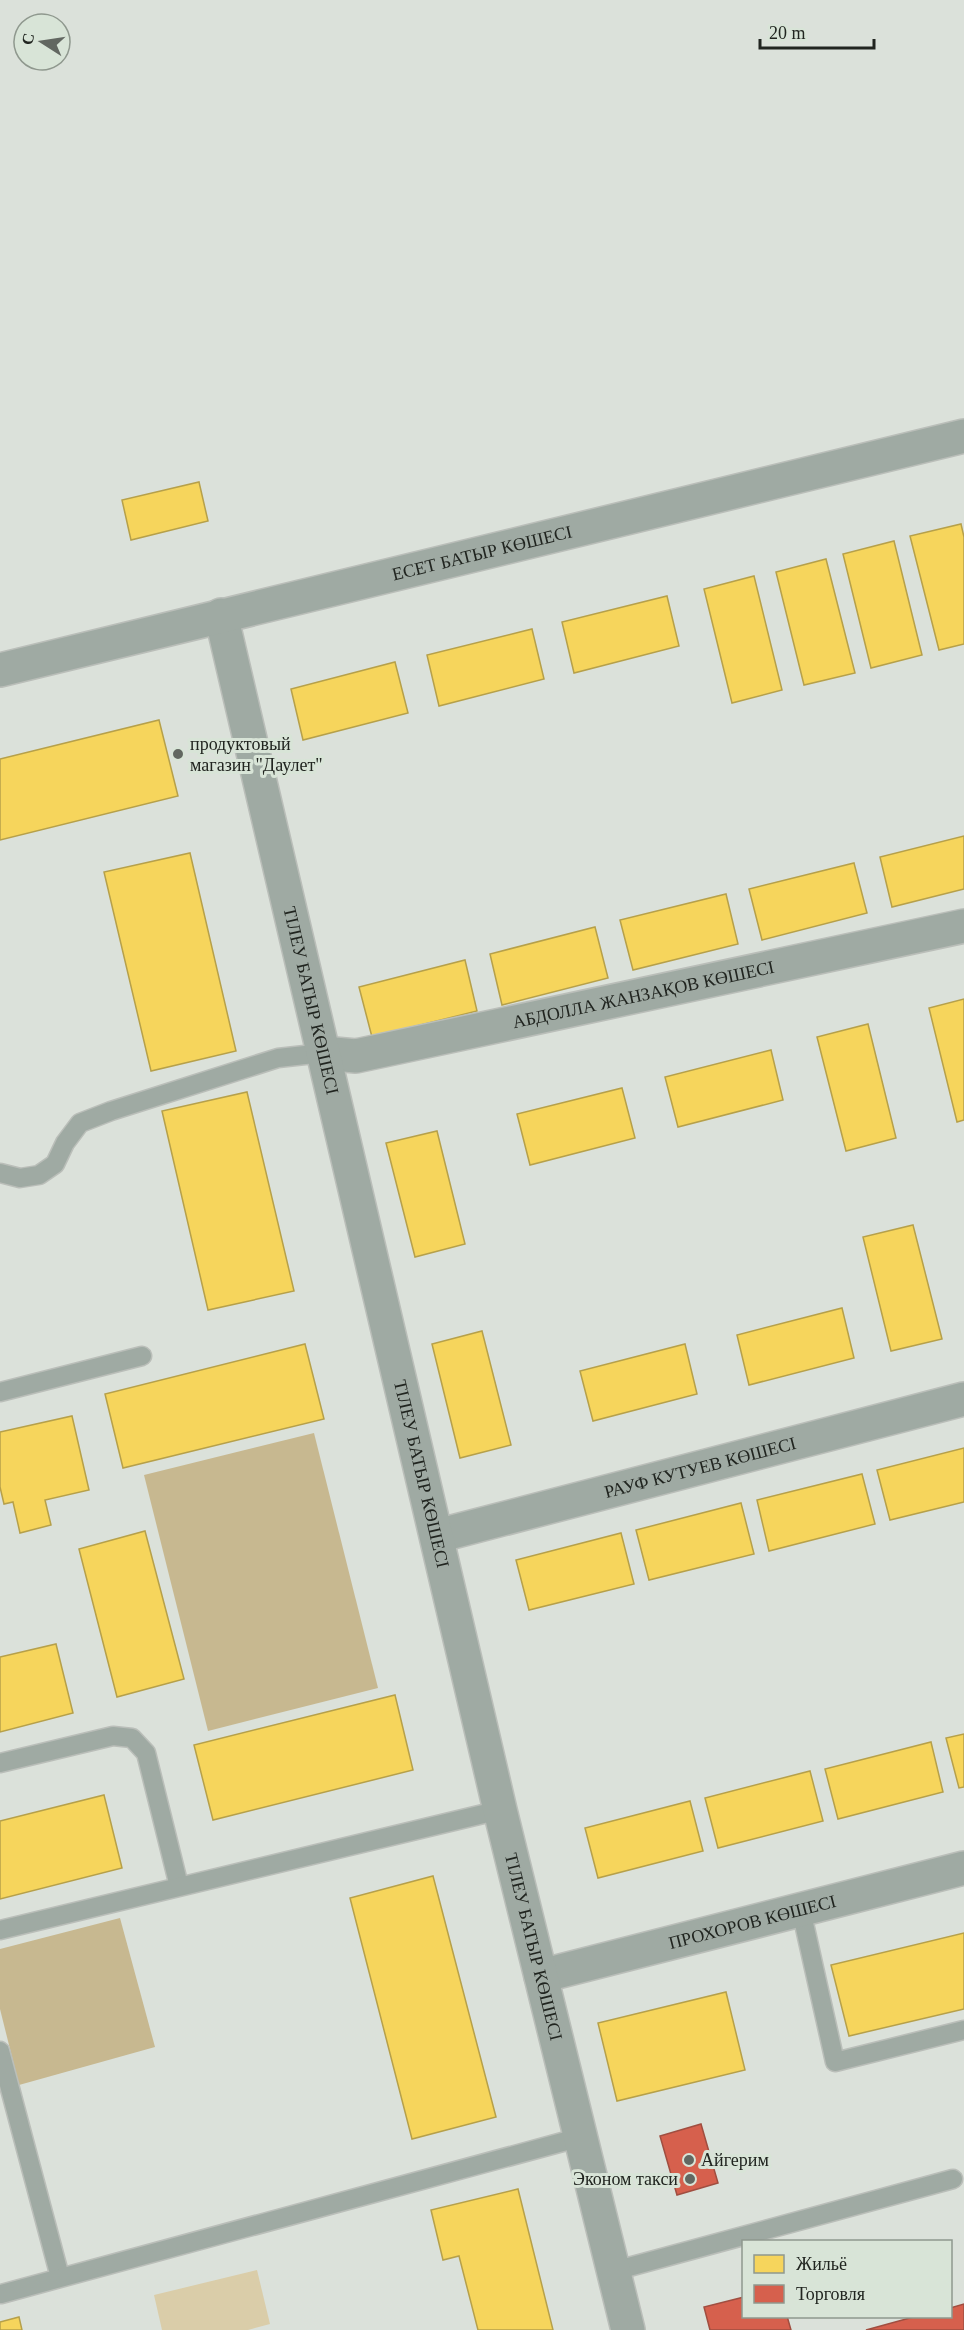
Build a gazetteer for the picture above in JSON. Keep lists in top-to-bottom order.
{
  "streets": {
    "street": [
      "ЕСЕТ БАТЫР КӨШЕСІ",
      "АБДОЛЛА ЖАНЗАҚОВ КӨШЕСІ",
      "ТІЛЕУ БАТЫР КӨШЕСІ",
      "РАУФ КУТУЕВ КӨШЕСІ",
      "ПРОХОРОВ КӨШЕСІ"
    ]
  },
  "crossings": [
    ["ЕСЕТ БАТЫР КӨШЕСІ", "ТІЛЕУ БАТЫР КӨШЕСІ"],
    ["АБДОЛЛА ЖАНЗАҚОВ КӨШЕСІ", "ТІЛЕУ БАТЫР КӨШЕСІ"],
    ["ТІЛЕУ БАТЫР КӨШЕСІ", "РАУФ КУТУЕВ КӨШЕСІ"],
    ["ТІЛЕУ БАТЫР КӨШЕСІ", "ПРОХОРОВ КӨШЕСІ"]
  ],
  "places": ["продуктовый магазин \"Даулет\"", "Айгерим", "Эконом такси"],
  "legend": ["Жильё", "Торговля"],
  "scale_bar": "20 m",
  "north": "left"
}
